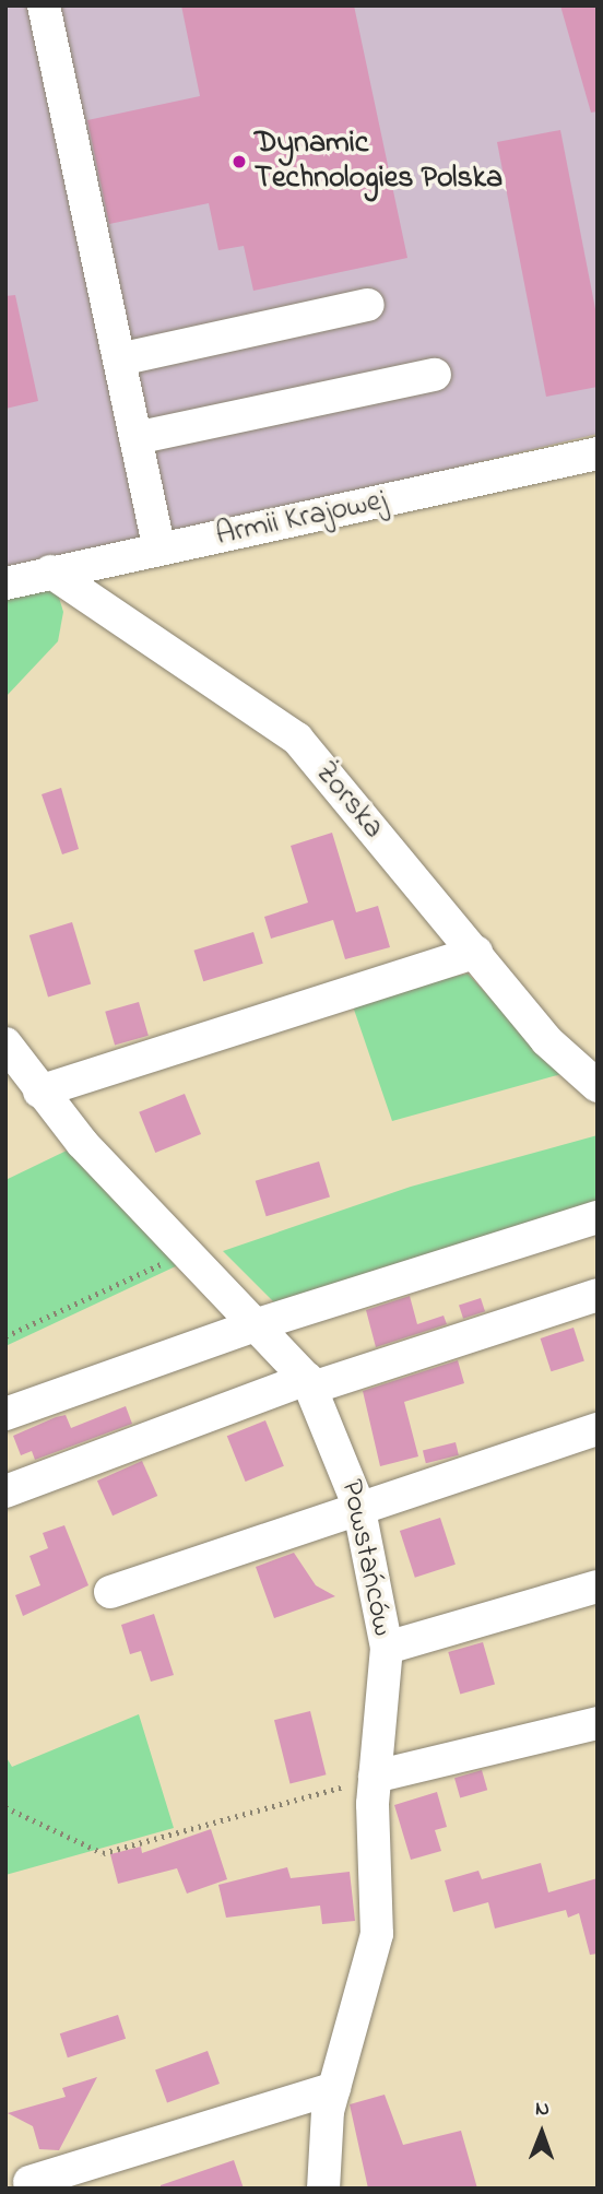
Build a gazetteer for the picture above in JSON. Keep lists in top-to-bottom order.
{
  "streets": {
    "street": ["Armii Krajowej", "Żorska", "Powstańców"]
  },
  "crossings": [
    ["Armii Krajowej", "Żorska"]
  ],
  "places": ["Dynamic Technologies Polska"],
  "north": "top"
}
